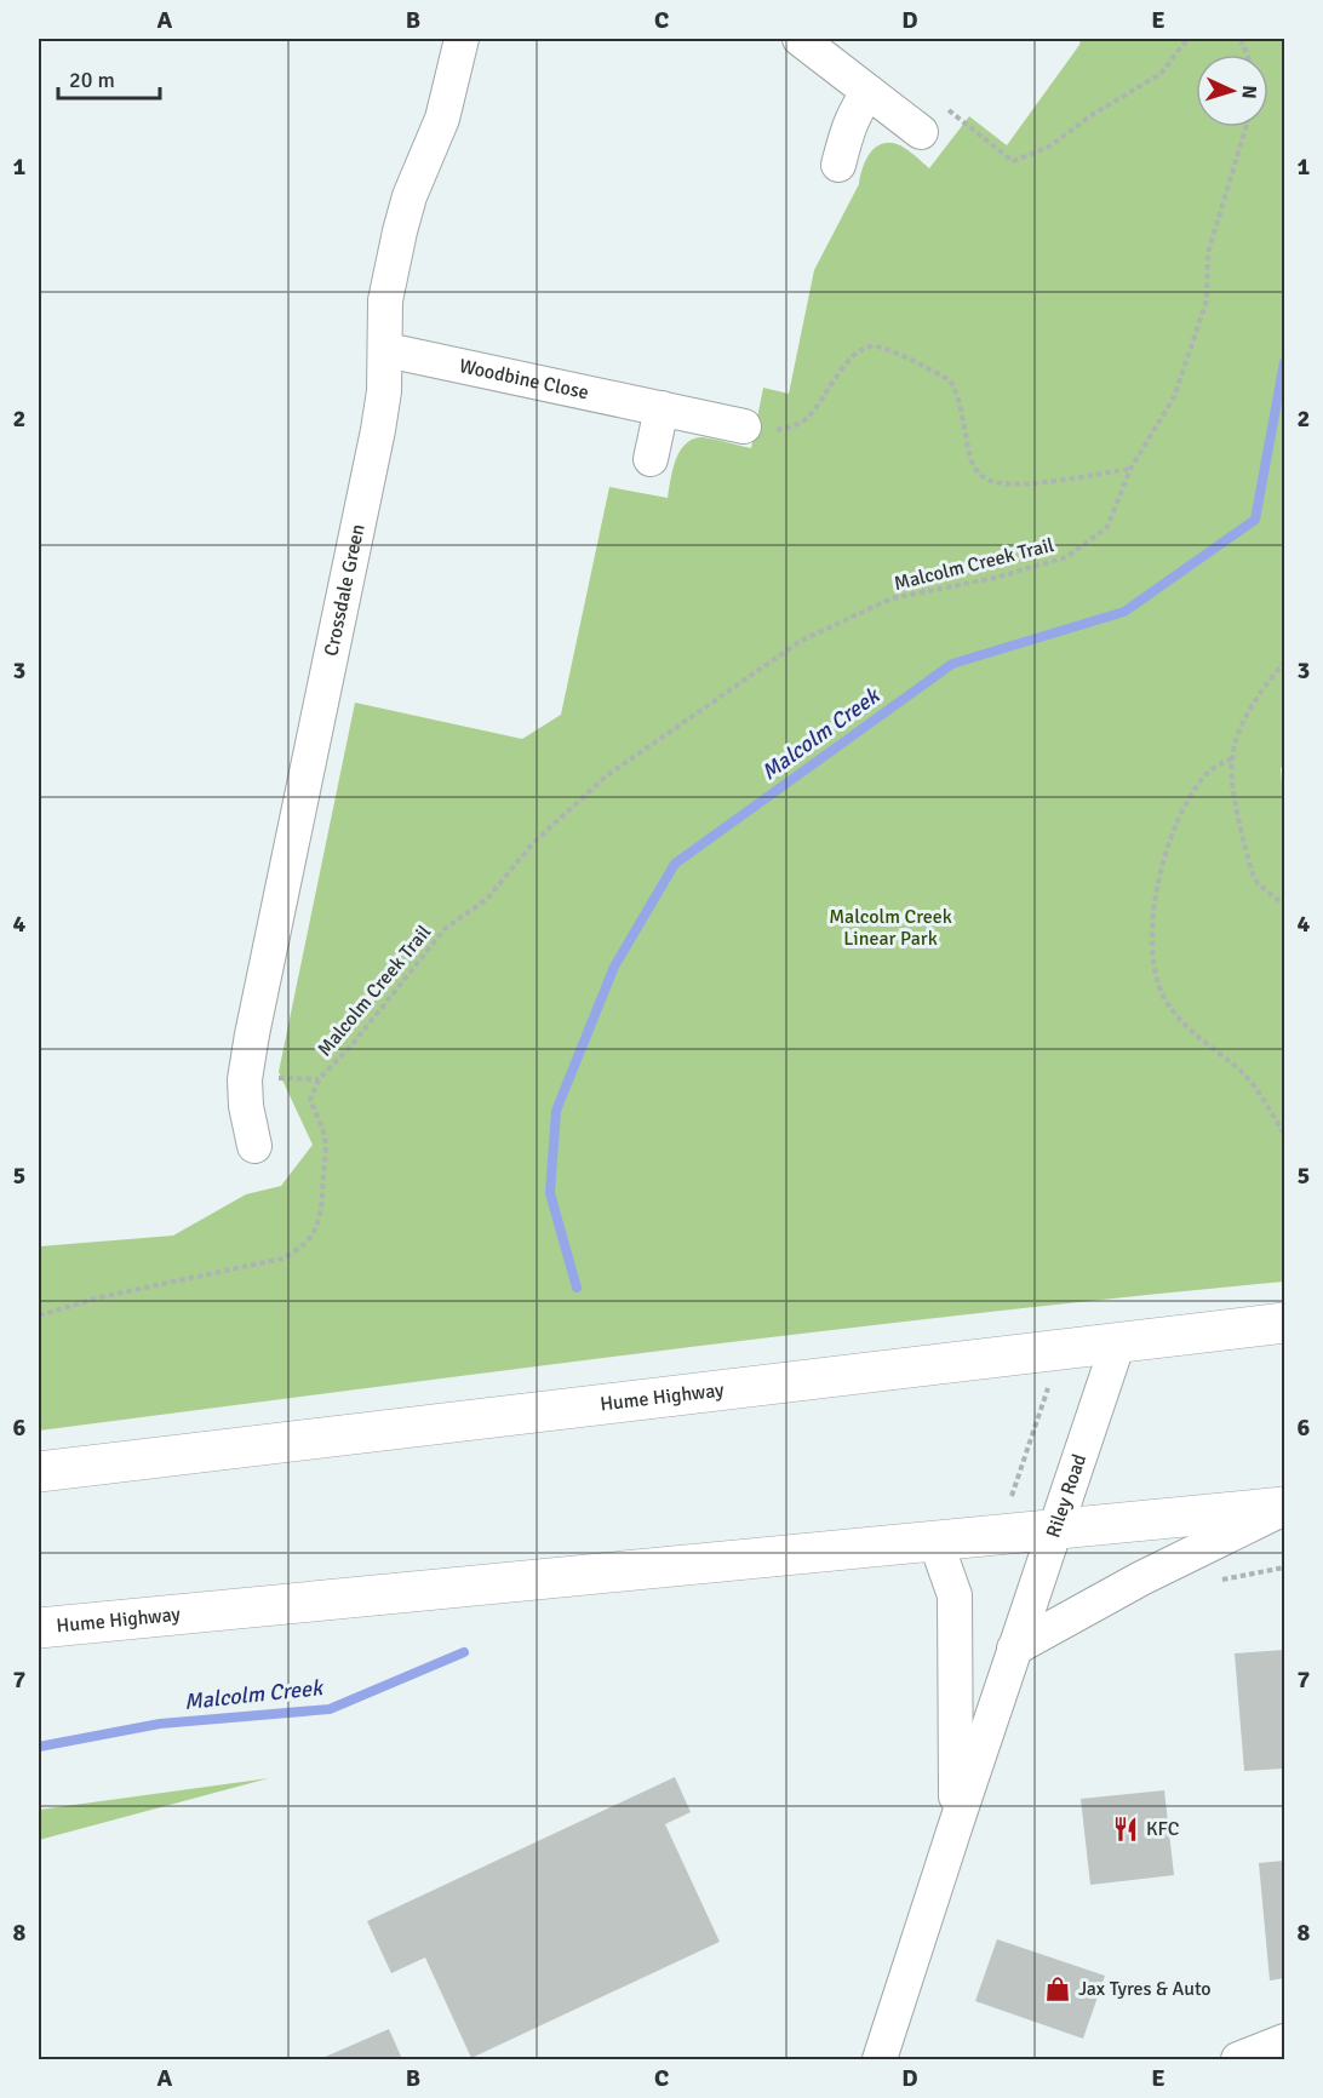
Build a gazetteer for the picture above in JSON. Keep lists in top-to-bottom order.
{
  "streets": {
    "highway": ["Hume Highway"],
    "street": ["Woodbine Close", "Crossdale Green", "Riley Road"],
    "path": ["Malcolm Creek Trail"]
  },
  "crossings": [
    ["Woodbine Close", "Crossdale Green"],
    ["Hume Highway", "Riley Road"]
  ],
  "water": ["Malcolm Creek"],
  "parks": ["Malcolm Creek Linear Park"],
  "places": {
    "restaurant": ["KFC"],
    "shop": ["Jax Tyres & Auto"]
  },
  "scale_bar": "20 m",
  "north": "right",
  "grid": {
    "columns": [
      "A",
      "B",
      "C",
      "D",
      "E"
    ],
    "rows": [
      "1",
      "2",
      "3",
      "4",
      "5",
      "6",
      "7",
      "8"
    ]
  }
}
